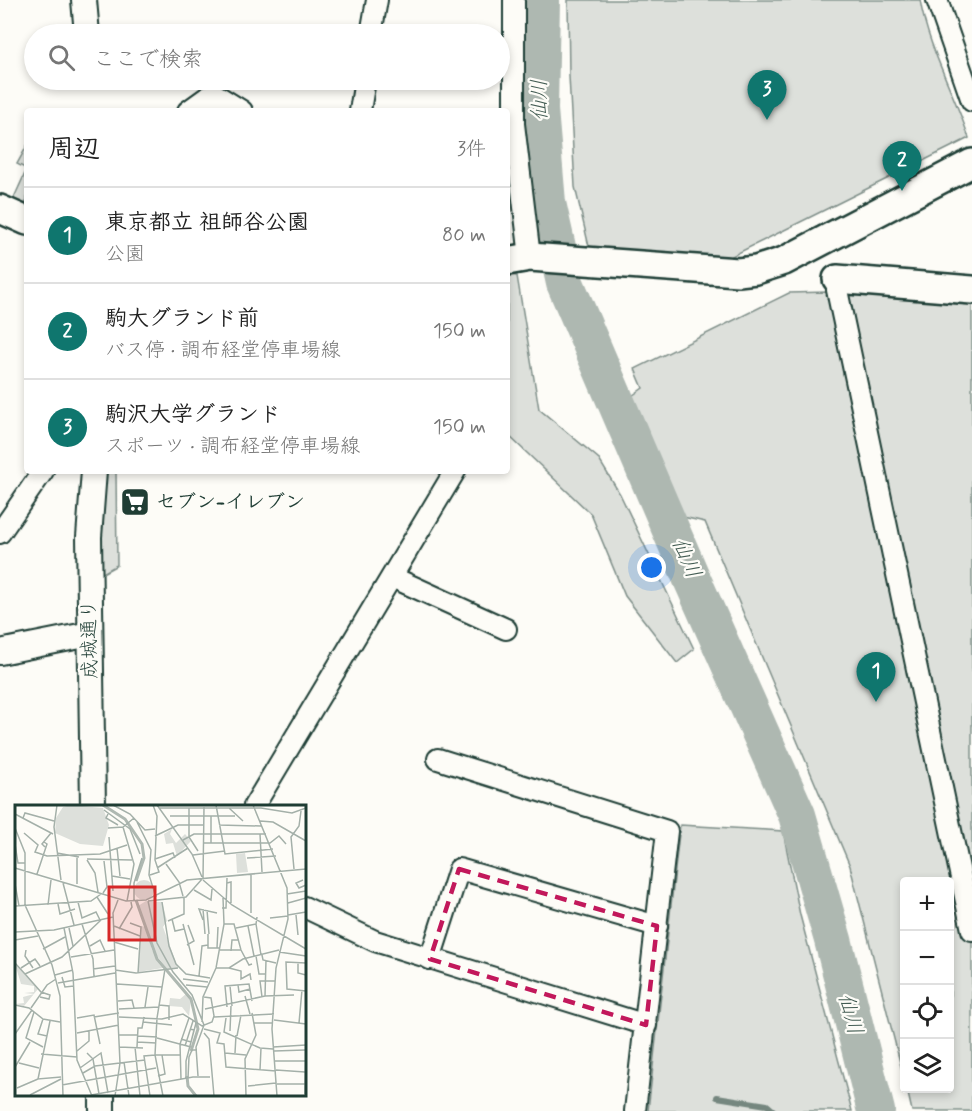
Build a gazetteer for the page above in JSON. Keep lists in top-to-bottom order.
{
  "streets": {
    "street": ["成城通り"]
  },
  "water": ["仙川"],
  "places": {
    "supermarket": ["セブン-イレブン"]
  },
  "page": {
    "search": "ここで検索",
    "pins": ["3", "2", "1"],
    "heading": ["周辺", "3件"],
    "list": [
      {
        "mark": "1",
        "name": "東京都立 祖師谷公園",
        "note": "公園",
        "value": "80 m"
      },
      {
        "mark": "2",
        "name": "駒大グランド前",
        "note": "バス停 · 調布経堂停車場線",
        "value": "150 m"
      },
      {
        "mark": "3",
        "name": "駒沢大学グランド",
        "note": "スポーツ · 調布経堂停車場線",
        "value": "150 m"
      }
    ],
    "map_buttons": ["+", "−"]
  }
}
